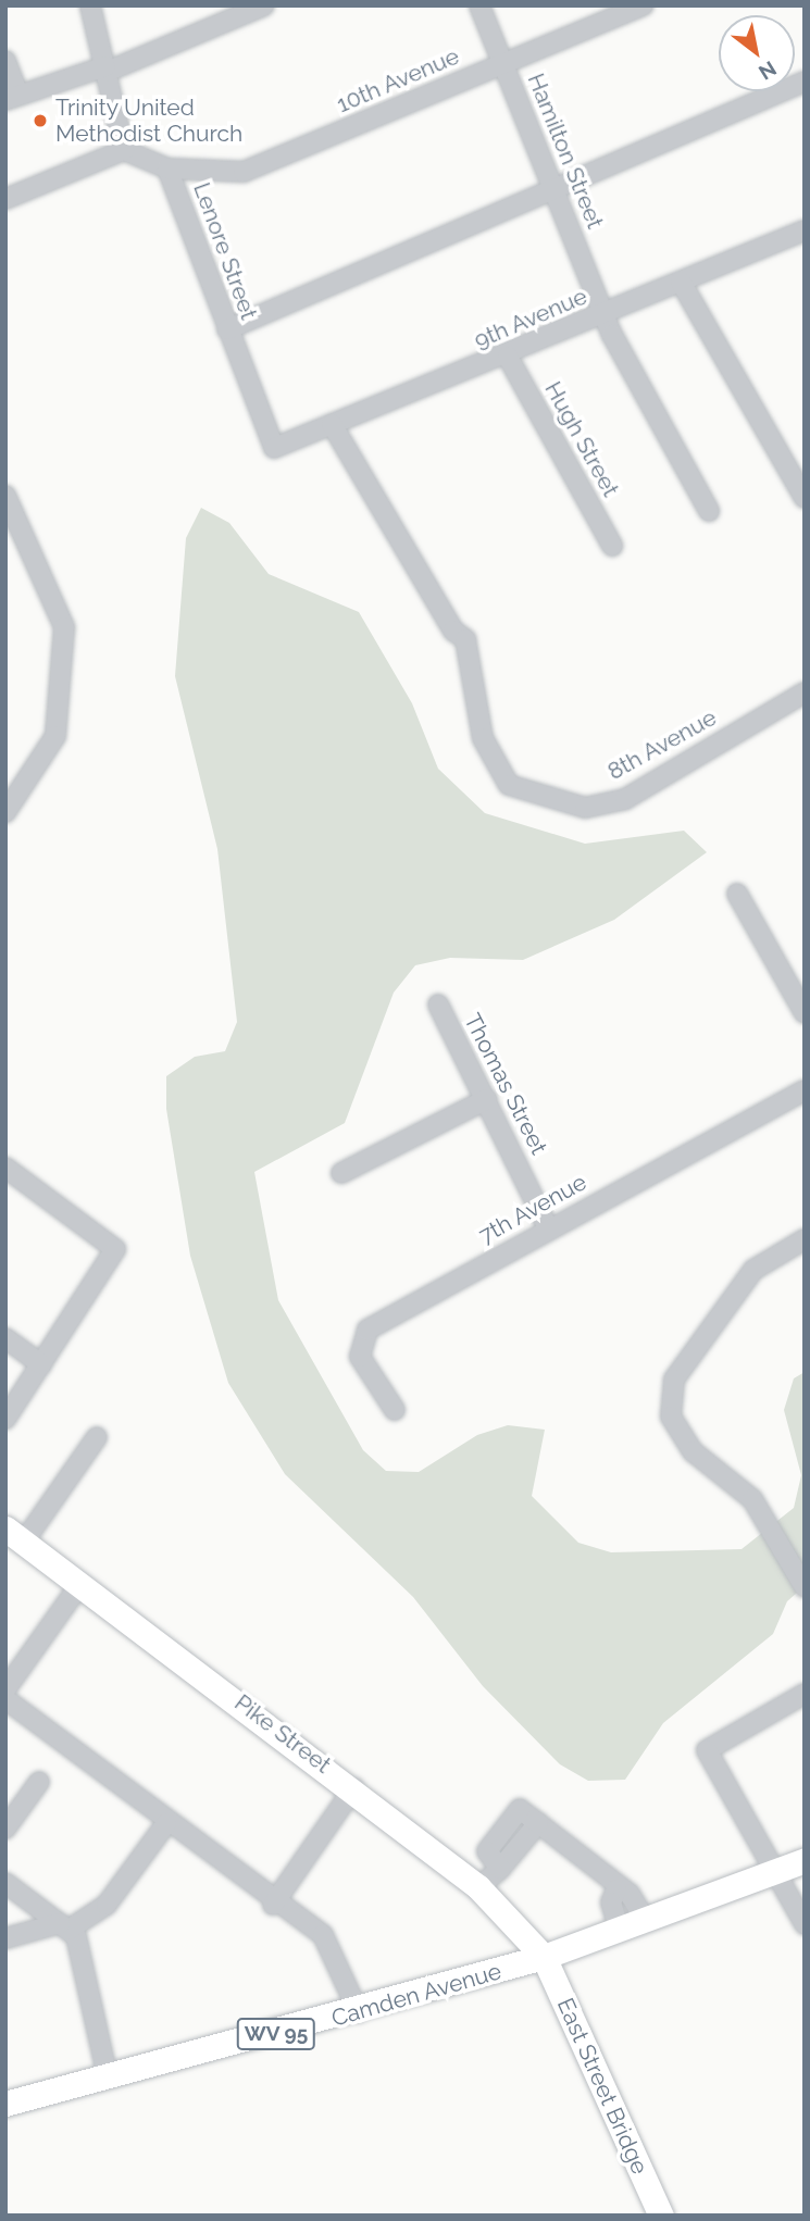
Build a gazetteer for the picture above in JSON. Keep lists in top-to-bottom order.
{
  "streets": {
    "main road": [
      "Pike Street",
      "Camden Avenue",
      "WV 95",
      "East Street Bridge"
    ],
    "street": [
      "10th Avenue",
      "Hamilton Street",
      "Lenore Street",
      "9th Avenue",
      "Hugh Street",
      "8th Avenue",
      "Thomas Street",
      "7th Avenue"
    ]
  },
  "crossings": [
    ["10th Avenue", "Hamilton Street"],
    ["10th Avenue", "Lenore Street"],
    ["Hamilton Street", "9th Avenue"],
    ["Lenore Street", "9th Avenue"],
    ["9th Avenue", "Hugh Street"],
    ["9th Avenue", "8th Avenue"],
    ["Thomas Street", "7th Avenue"],
    ["Pike Street", "Camden Avenue"],
    ["Pike Street", "East Street Bridge"],
    ["Camden Avenue", "East Street Bridge"]
  ],
  "places": ["Trinity United Methodist Church"],
  "north": "bottom right"
}
